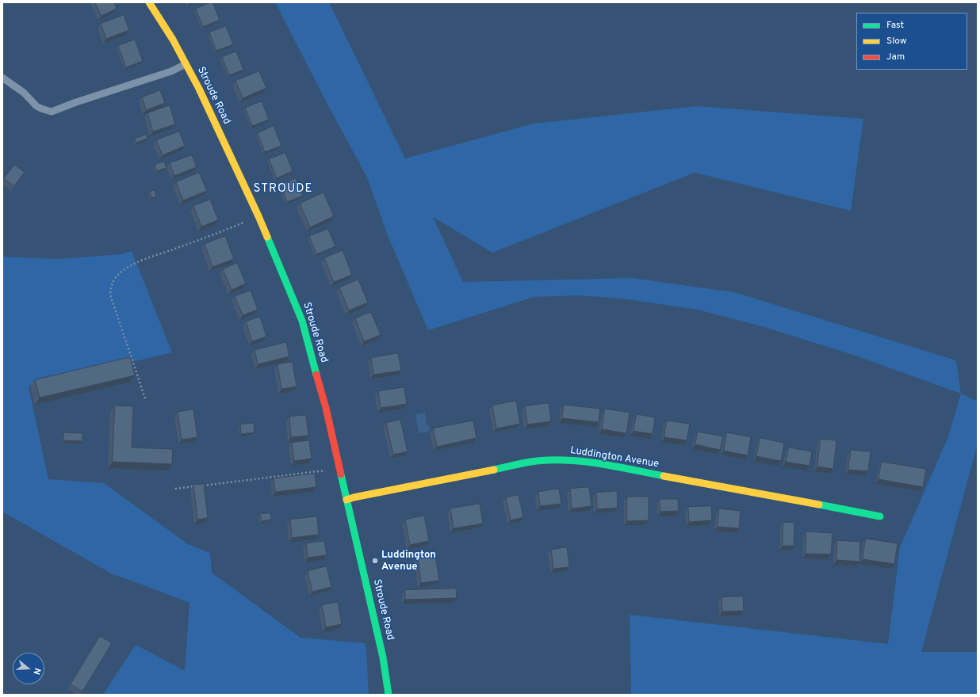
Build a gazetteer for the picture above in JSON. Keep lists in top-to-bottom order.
{
  "streets": {
    "street": ["Stroude Road", "Luddington Avenue"]
  },
  "crossings": [
    ["Stroude Road", "Luddington Avenue"]
  ],
  "districts": ["STROUDE"],
  "places": ["Luddington Avenue"],
  "legend": ["Fast", "Slow", "Jam"],
  "north": "right"
}
